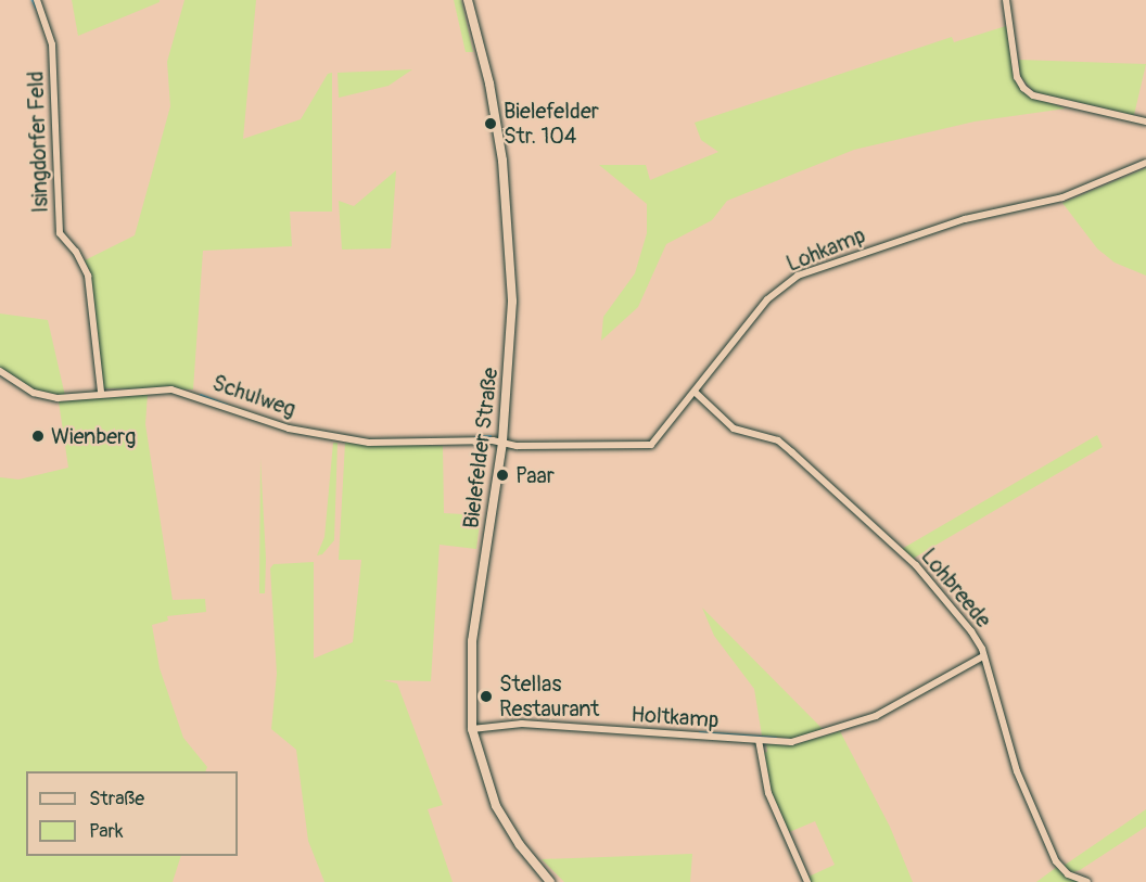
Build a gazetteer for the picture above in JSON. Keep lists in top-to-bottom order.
{
  "streets": {
    "main road": ["Bielefelder Straße"],
    "street": [
      "Isingdorfer Feld",
      "Lohkamp",
      "Schulweg",
      "Lohbreede",
      "Holtkamp"
    ]
  },
  "crossings": [
    ["Isingdorfer Feld", "Schulweg"],
    ["Lohkamp", "Schulweg"],
    ["Lohkamp", "Bielefelder Straße"],
    ["Lohkamp", "Lohbreede"],
    ["Schulweg", "Bielefelder Straße"],
    ["Bielefelder Straße", "Holtkamp"],
    ["Lohbreede", "Holtkamp"]
  ],
  "places": [
    "Bielefelder Str. 104",
    "Wienberg",
    "Paar",
    "Stellas Restaurant"
  ],
  "legend": ["Straße", "Park"]
}
